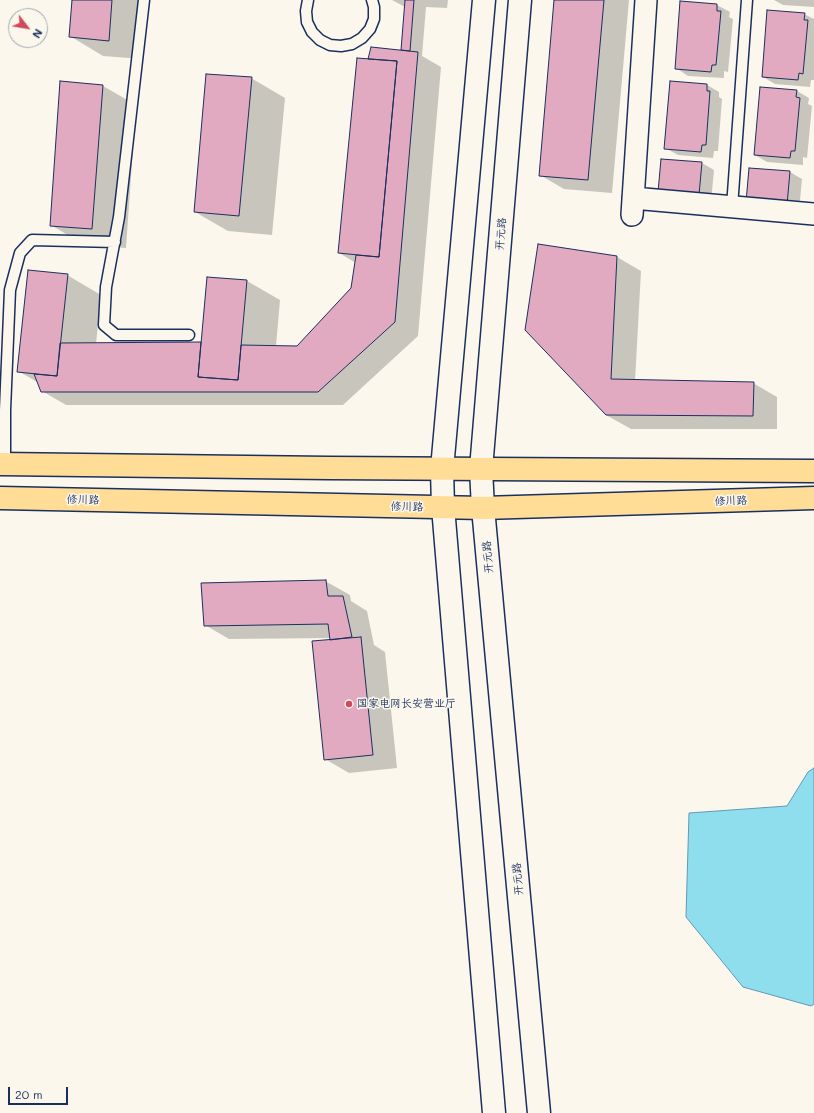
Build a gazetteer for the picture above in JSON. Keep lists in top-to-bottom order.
{
  "streets": {
    "main road": ["开元路", "修川路"]
  },
  "crossings": [
    ["开元路", "修川路"]
  ],
  "places": ["国家电网长安营业厅"],
  "scale_bar": "20 m",
  "north": "bottom right"
}
